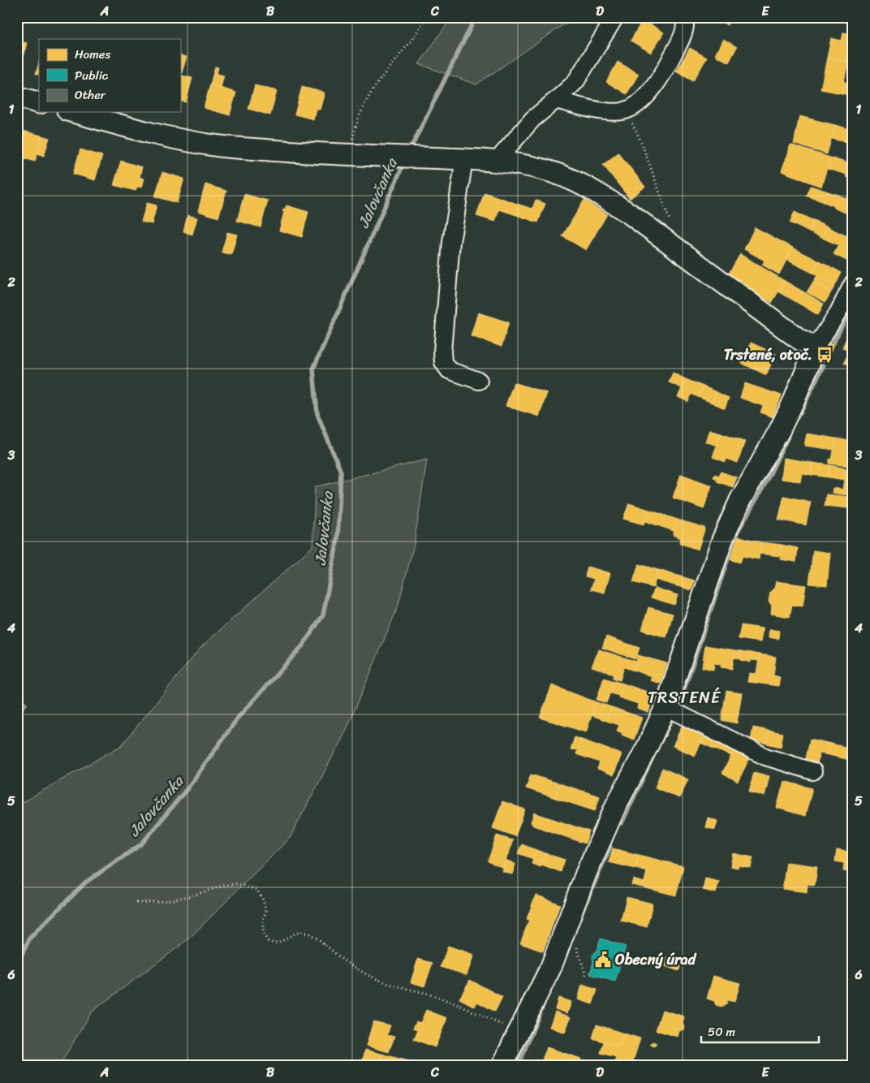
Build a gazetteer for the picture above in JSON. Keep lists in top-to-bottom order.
{
  "districts": ["TRSTENÉ"],
  "water": ["Jalovčanka"],
  "places": {
    "bus stop": ["Trstené, otoč."],
    "public building": ["Obecný úrad"]
  },
  "legend": ["Homes", "Public", "Other"],
  "scale_bar": "50 m",
  "grid": {
    "columns": [
      "A",
      "B",
      "C",
      "D",
      "E"
    ],
    "rows": [
      "1",
      "2",
      "3",
      "4",
      "5",
      "6"
    ]
  }
}
